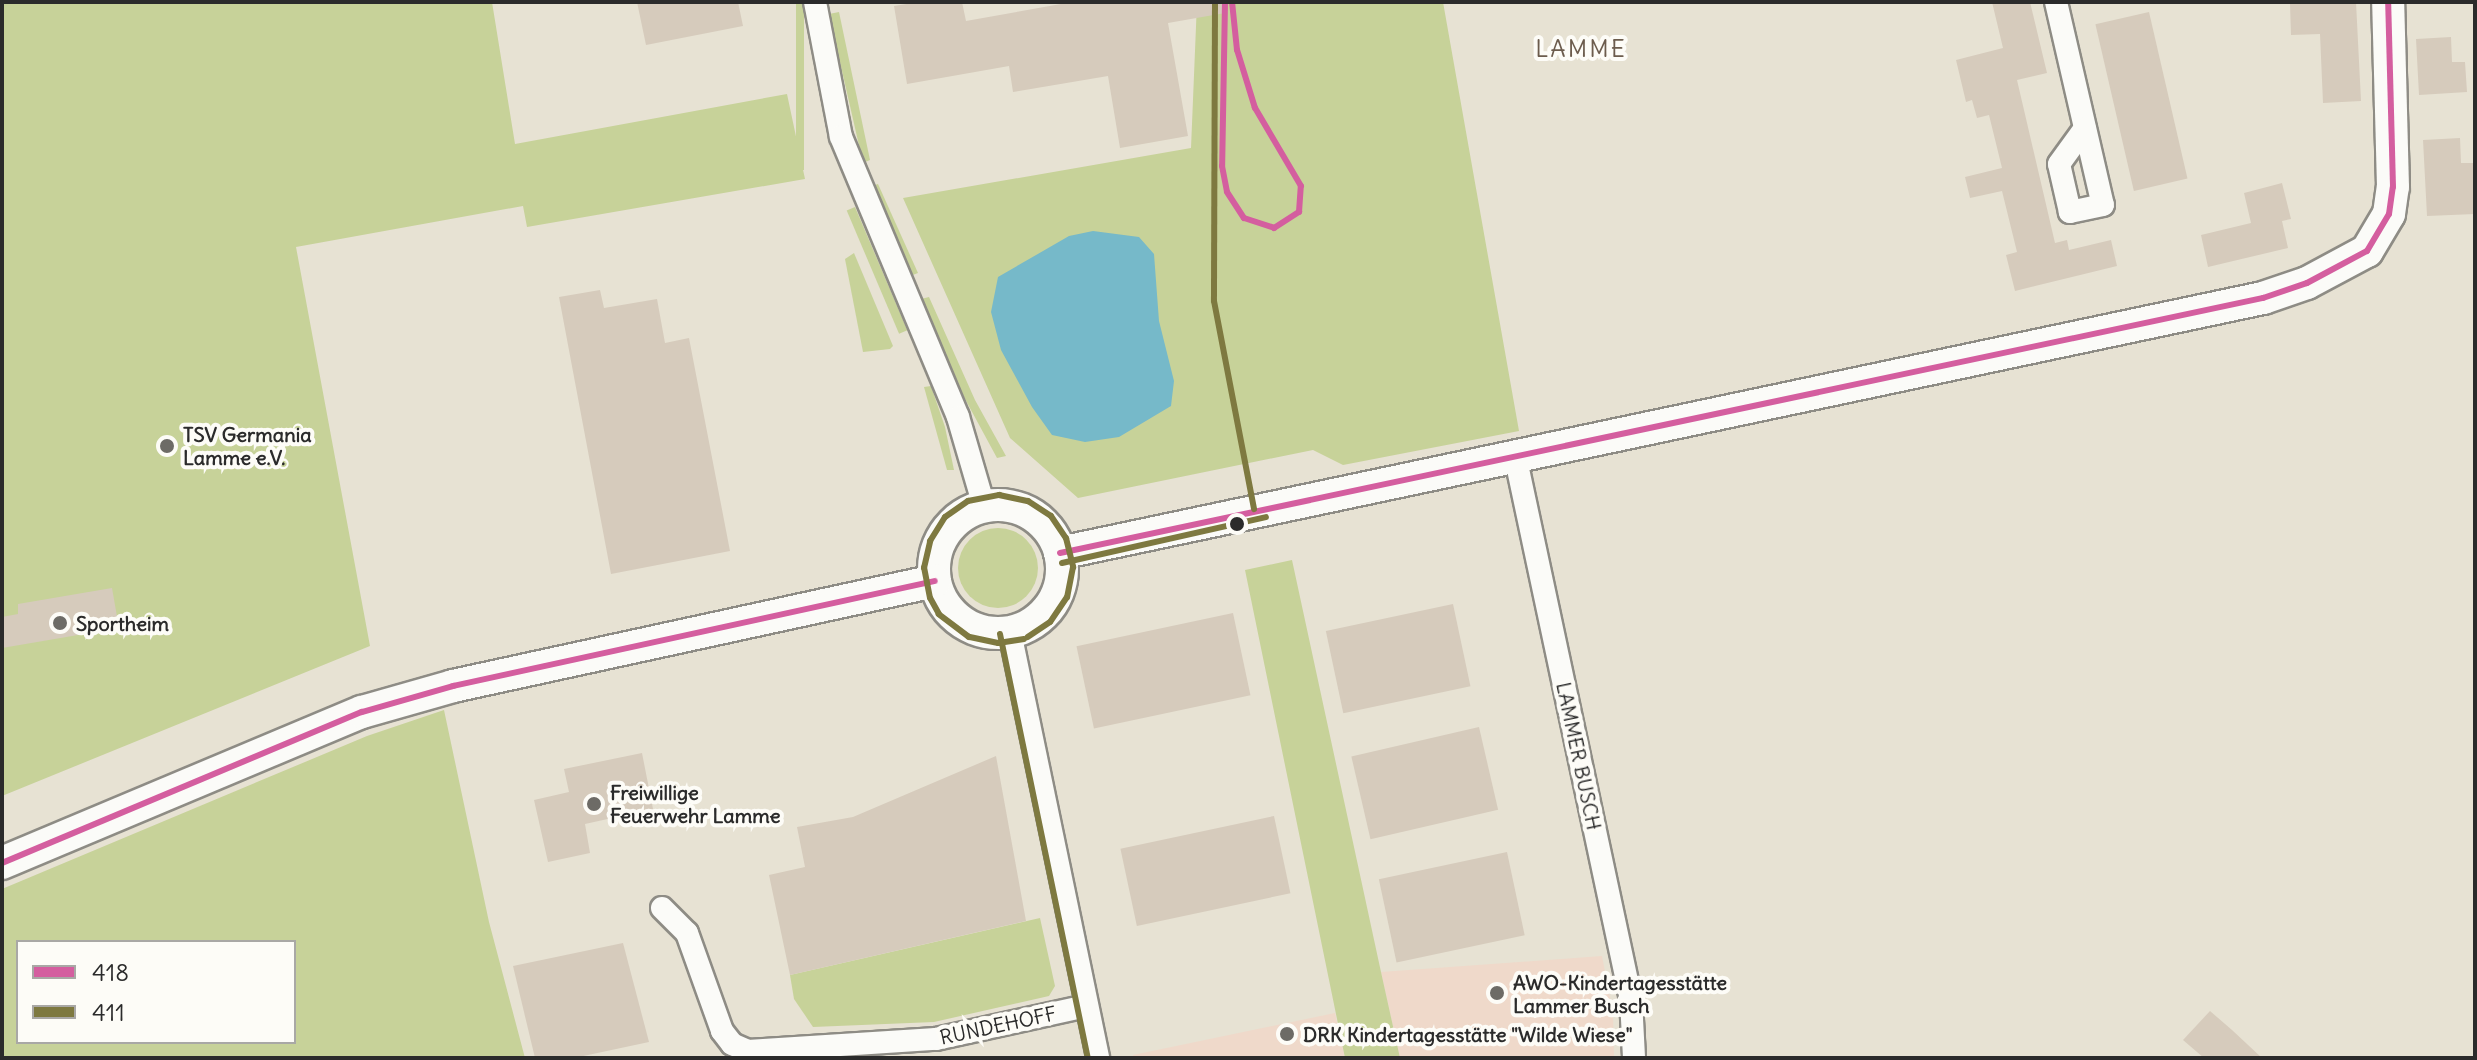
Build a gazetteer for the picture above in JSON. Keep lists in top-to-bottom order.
{
  "streets": {
    "street": ["LAMMER BUSCH", "RUNDEHOFF"]
  },
  "districts": ["LAMME"],
  "places": [
    "TSV Germania Lamme e.V.",
    "Sportheim",
    "Freiwillige Feuerwehr Lamme",
    "AWO-Kindertagesstätte Lammer Busch",
    "DRK Kindertagesstätte \"Wilde Wiese\""
  ],
  "lines": ["transit line 418", "transit line 411"],
  "legend": ["418", "411"]
}
